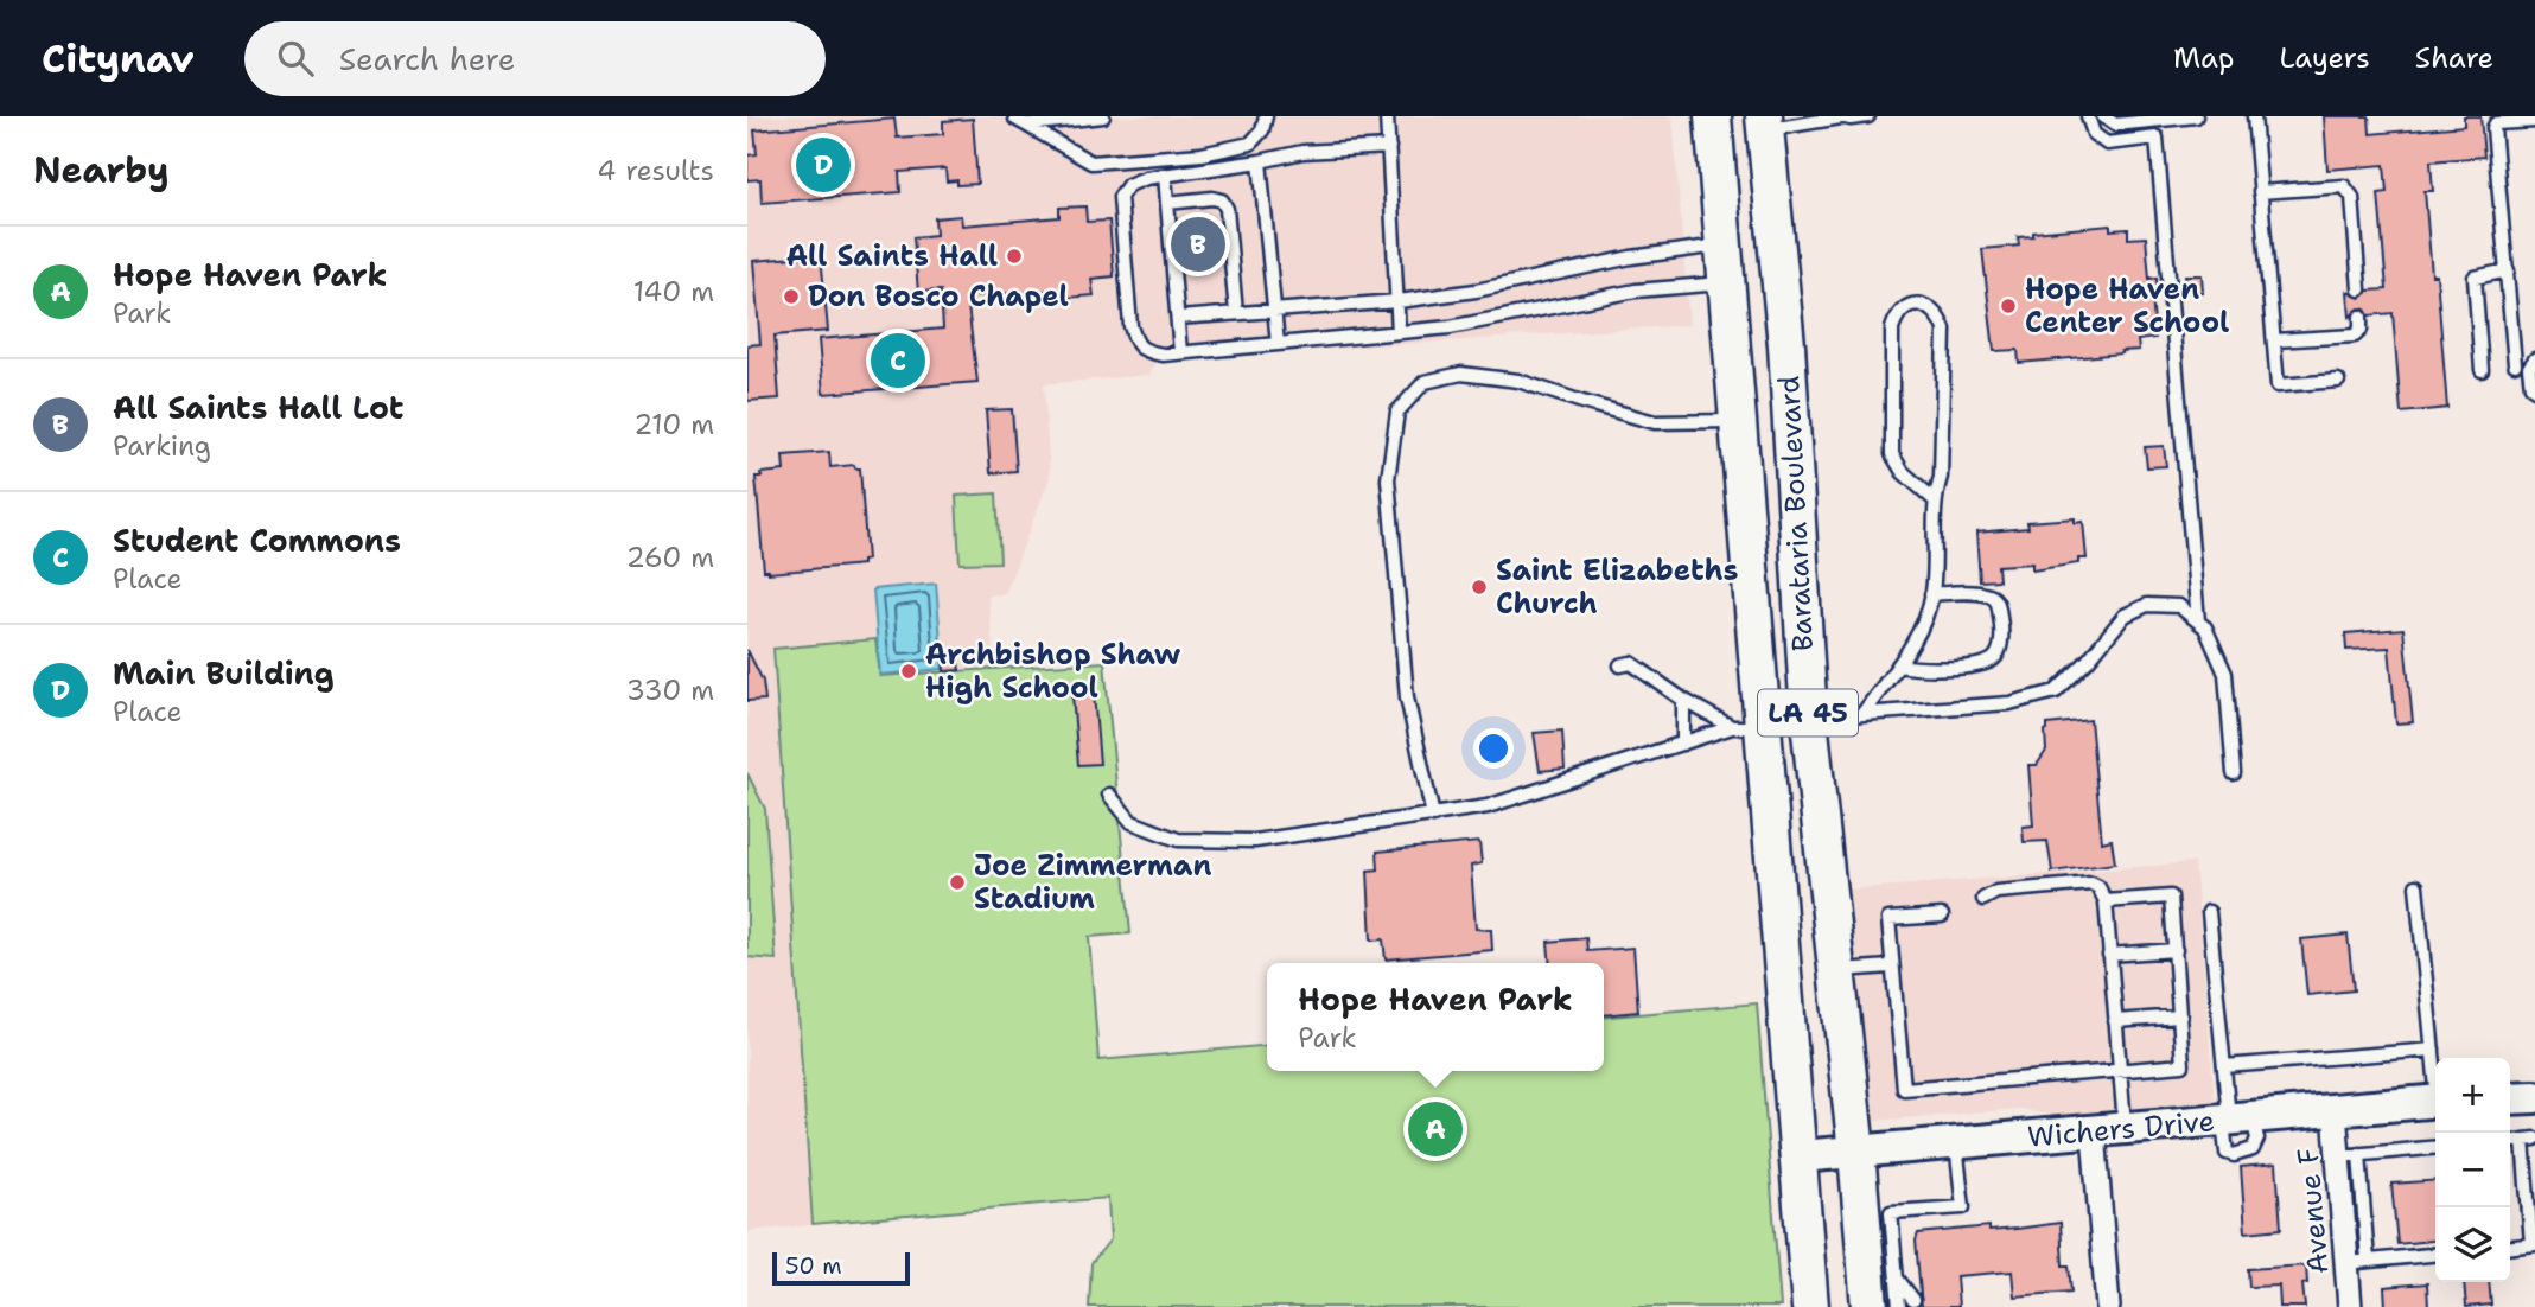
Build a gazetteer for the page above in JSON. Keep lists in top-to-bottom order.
{
  "streets": {
    "main road": ["Barataria Boulevard", "LA 45"],
    "street": ["Wichers Drive", "Avenue F"]
  },
  "crossings": [
    ["Barataria Boulevard", "Wichers Drive"],
    ["Wichers Drive", "Avenue F"]
  ],
  "places": [
    "All Saints Hall",
    "Don Bosco Chapel",
    "Hope Haven Center School",
    "Saint Elizabeths Church",
    "Archbishop Shaw High School",
    "Joe Zimmerman Stadium"
  ],
  "scale_bar": "50 m",
  "page": {
    "header": "Citynav",
    "search": "Search here",
    "nav": ["Map", "Layers", "Share"],
    "heading": ["Nearby", "4 results"],
    "pins": [
      "D",
      "B",
      "C",
      "A"
    ],
    "list": [
      {
        "mark": "A",
        "name": "Hope Haven Park",
        "note": "Park",
        "value": "140 m"
      },
      {
        "mark": "B",
        "name": "All Saints Hall Lot",
        "note": "Parking",
        "value": "210 m"
      },
      {
        "mark": "C",
        "name": "Student Commons",
        "note": "Place",
        "value": "260 m"
      },
      {
        "mark": "D",
        "name": "Main Building",
        "note": "Place",
        "value": "330 m"
      }
    ],
    "popup": ["Hope Haven Park", "Park"],
    "map_buttons": ["+", "−"],
    "scale": "50 m"
  }
}
